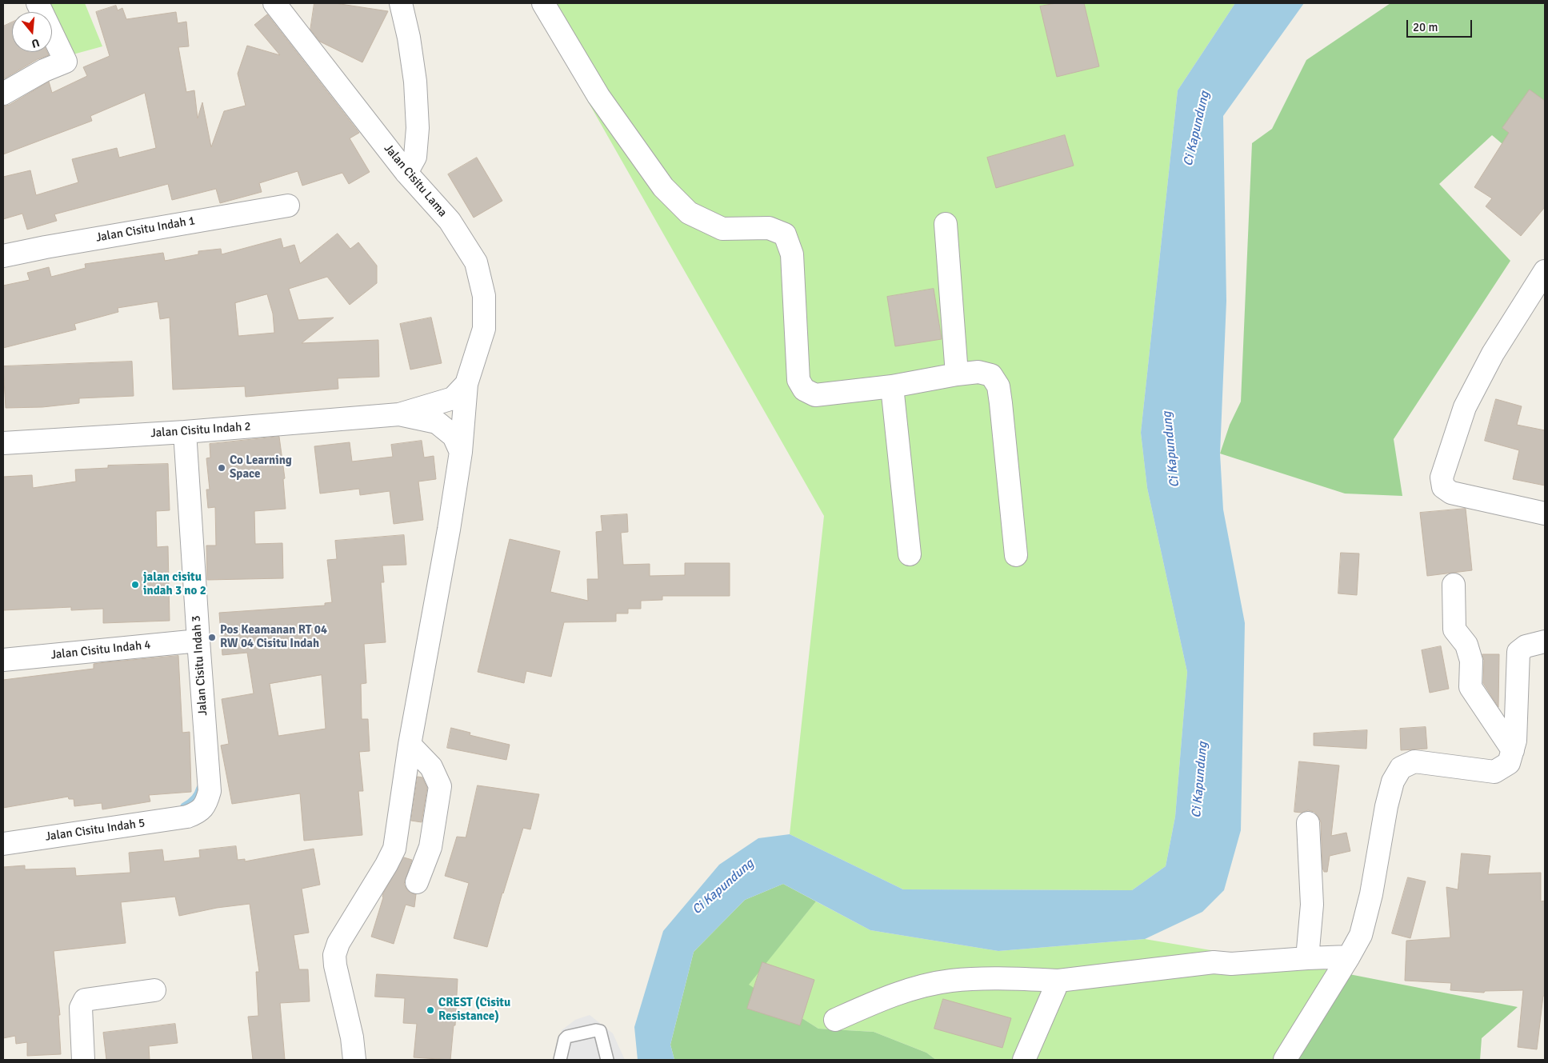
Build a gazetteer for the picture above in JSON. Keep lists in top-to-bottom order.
{
  "streets": {
    "street": [
      "Jalan Cisitu Lama",
      "Jalan Cisitu Indah 1",
      "Jalan Cisitu Indah 2",
      "Jalan Cisitu Indah 4",
      "Jalan Cisitu Indah 3",
      "Jalan Cisitu Indah 5"
    ]
  },
  "crossings": [
    ["Jalan Cisitu Indah 2", "Jalan Cisitu Indah 3"],
    ["Jalan Cisitu Indah 4", "Jalan Cisitu Indah 3"],
    ["Jalan Cisitu Indah 3", "Jalan Cisitu Indah 5"]
  ],
  "water": ["Ci Kapundung"],
  "places": [
    "Co Learning Space",
    "jalan cisitu indah 3 no 2",
    "Pos Keamanan RT 04 RW 04 Cisitu Indah",
    "CREST (Cisitu Resistance)"
  ],
  "scale_bar": "20 m",
  "north": "bottom"
}
